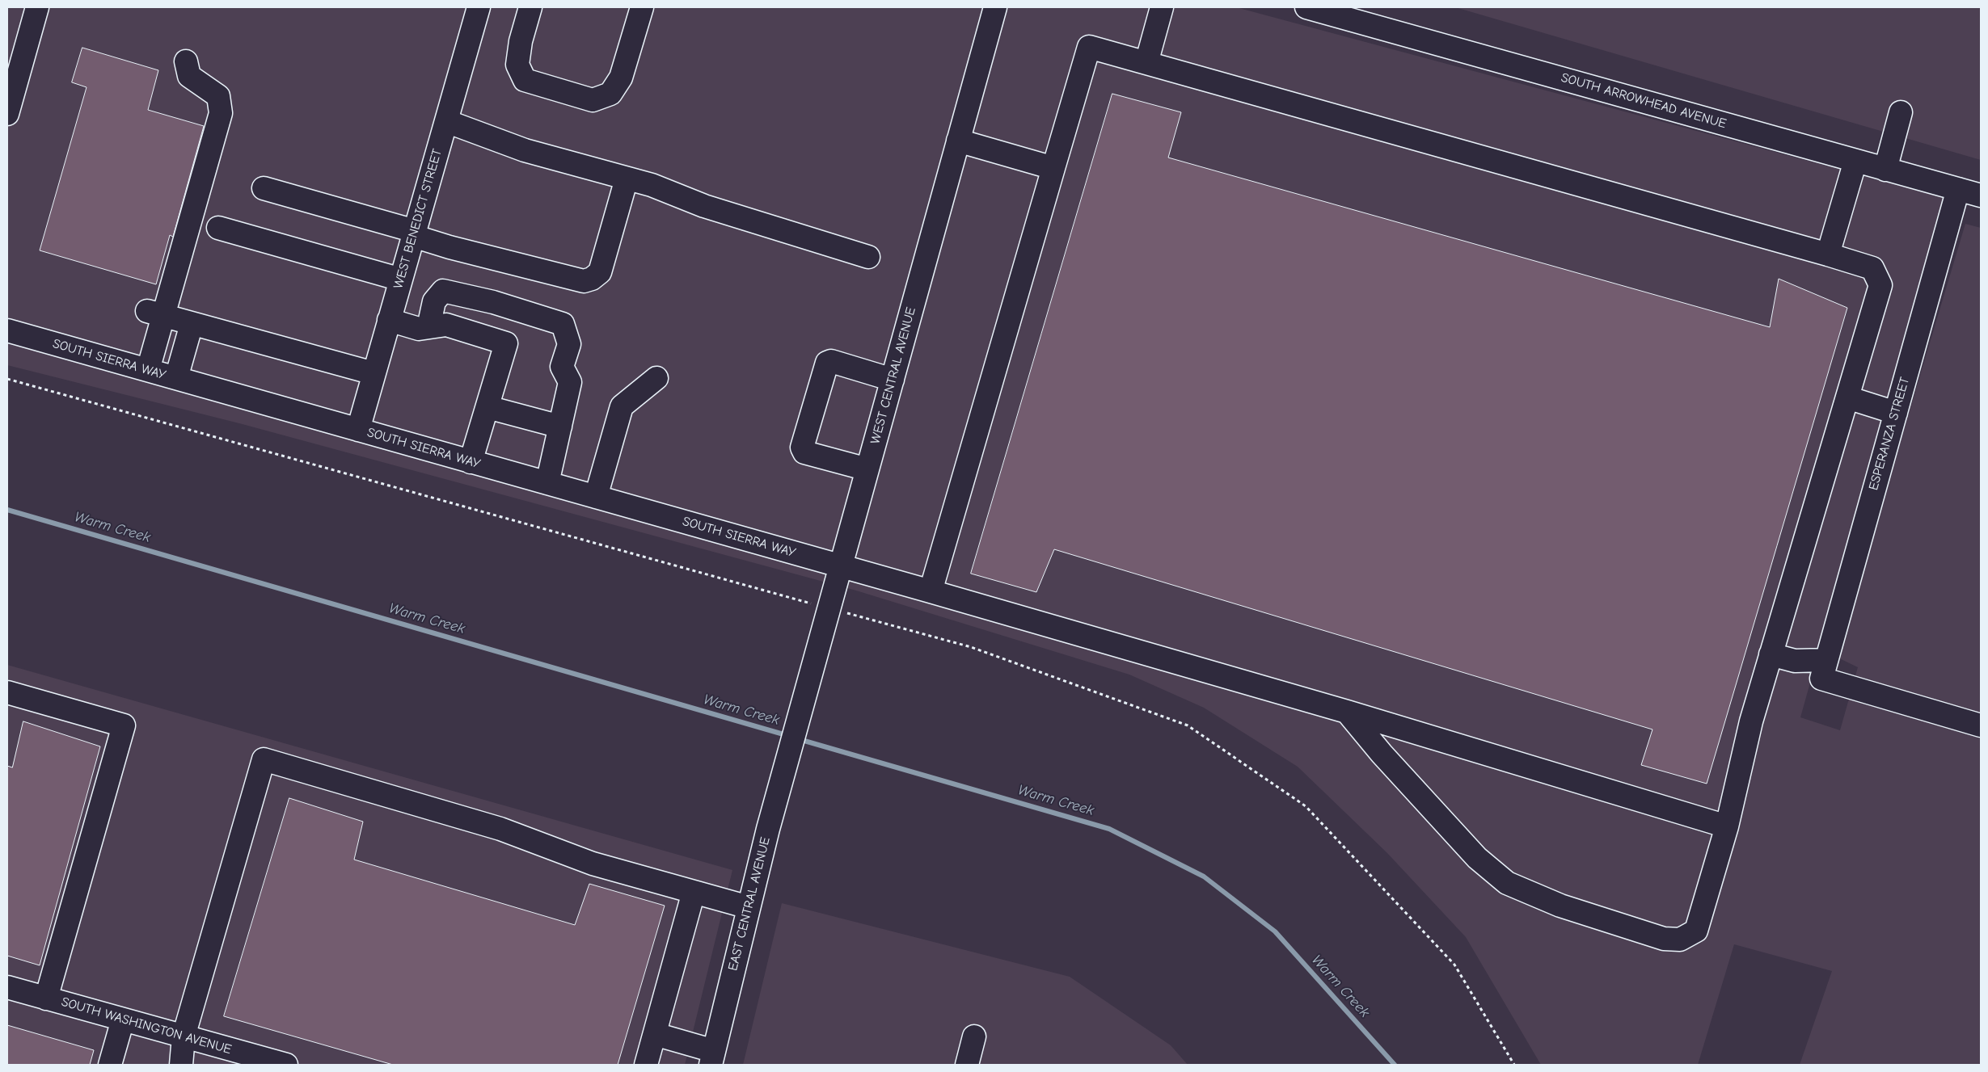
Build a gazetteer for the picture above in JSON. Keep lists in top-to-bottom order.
{
  "streets": {
    "street": [
      "SOUTH ARROWHEAD AVENUE",
      "WEST BENEDICT STREET",
      "SOUTH SIERRA WAY",
      "WEST CENTRAL AVENUE",
      "ESPERANZA STREET",
      "EAST CENTRAL AVENUE",
      "SOUTH WASHINGTON AVENUE"
    ]
  },
  "crossings": [
    ["SOUTH ARROWHEAD AVENUE", "ESPERANZA STREET"],
    ["WEST BENEDICT STREET", "SOUTH SIERRA WAY"],
    ["SOUTH SIERRA WAY", "WEST CENTRAL AVENUE"],
    ["WEST CENTRAL AVENUE", "EAST CENTRAL AVENUE"]
  ],
  "water": ["Warm Creek"]
}
